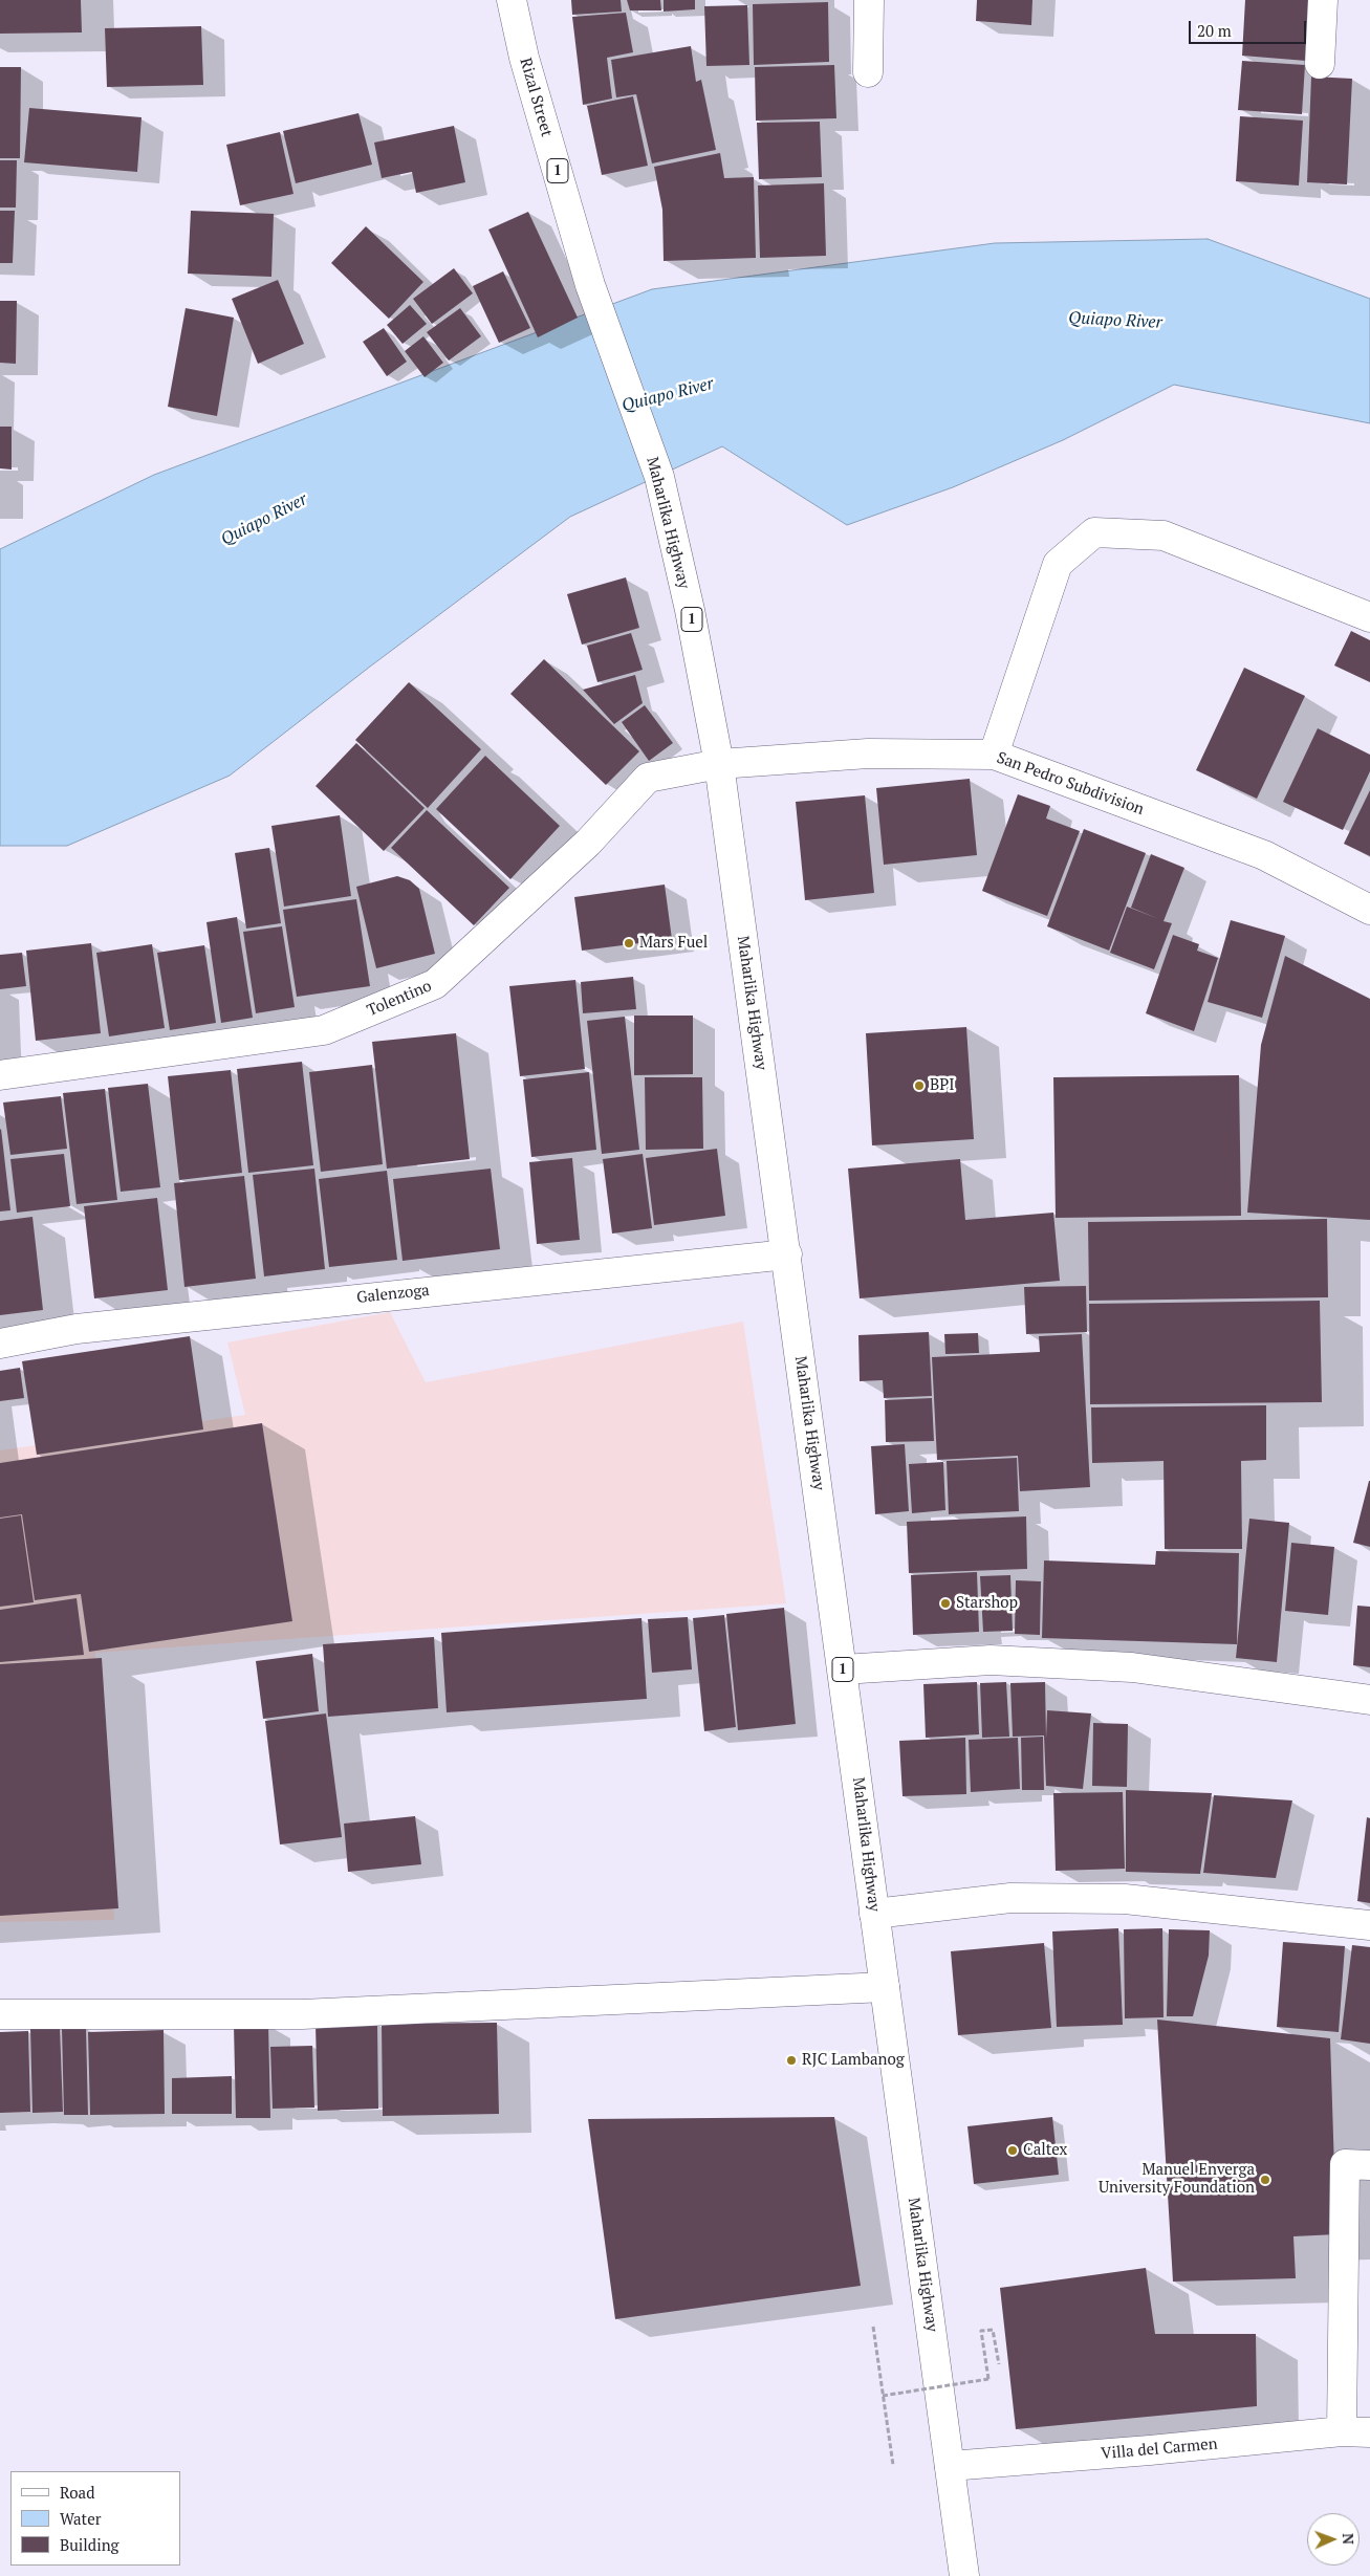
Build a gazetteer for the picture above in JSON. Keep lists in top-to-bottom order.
{
  "streets": {
    "street": [
      "Rizal Street",
      "1",
      "Maharlika Highway",
      "San Pedro Subdivision",
      "Tolentino",
      "Galenzoga",
      "Villa del Carmen"
    ]
  },
  "crossings": [
    ["Rizal Street", "Maharlika Highway"],
    ["Maharlika Highway", "San Pedro Subdivision"],
    ["Maharlika Highway", "Tolentino"],
    ["Maharlika Highway", "Galenzoga"],
    ["Maharlika Highway", "Villa del Carmen"],
    ["San Pedro Subdivision", "Tolentino"]
  ],
  "water": ["Quiapo River"],
  "places": [
    "Mars Fuel",
    "BPI",
    "Starshop",
    "RJC Lambanog",
    "Caltex",
    "Manuel Enverga University Foundation"
  ],
  "legend": ["Road", "Water", "Building"],
  "scale_bar": "20 m",
  "north": "right"
}
